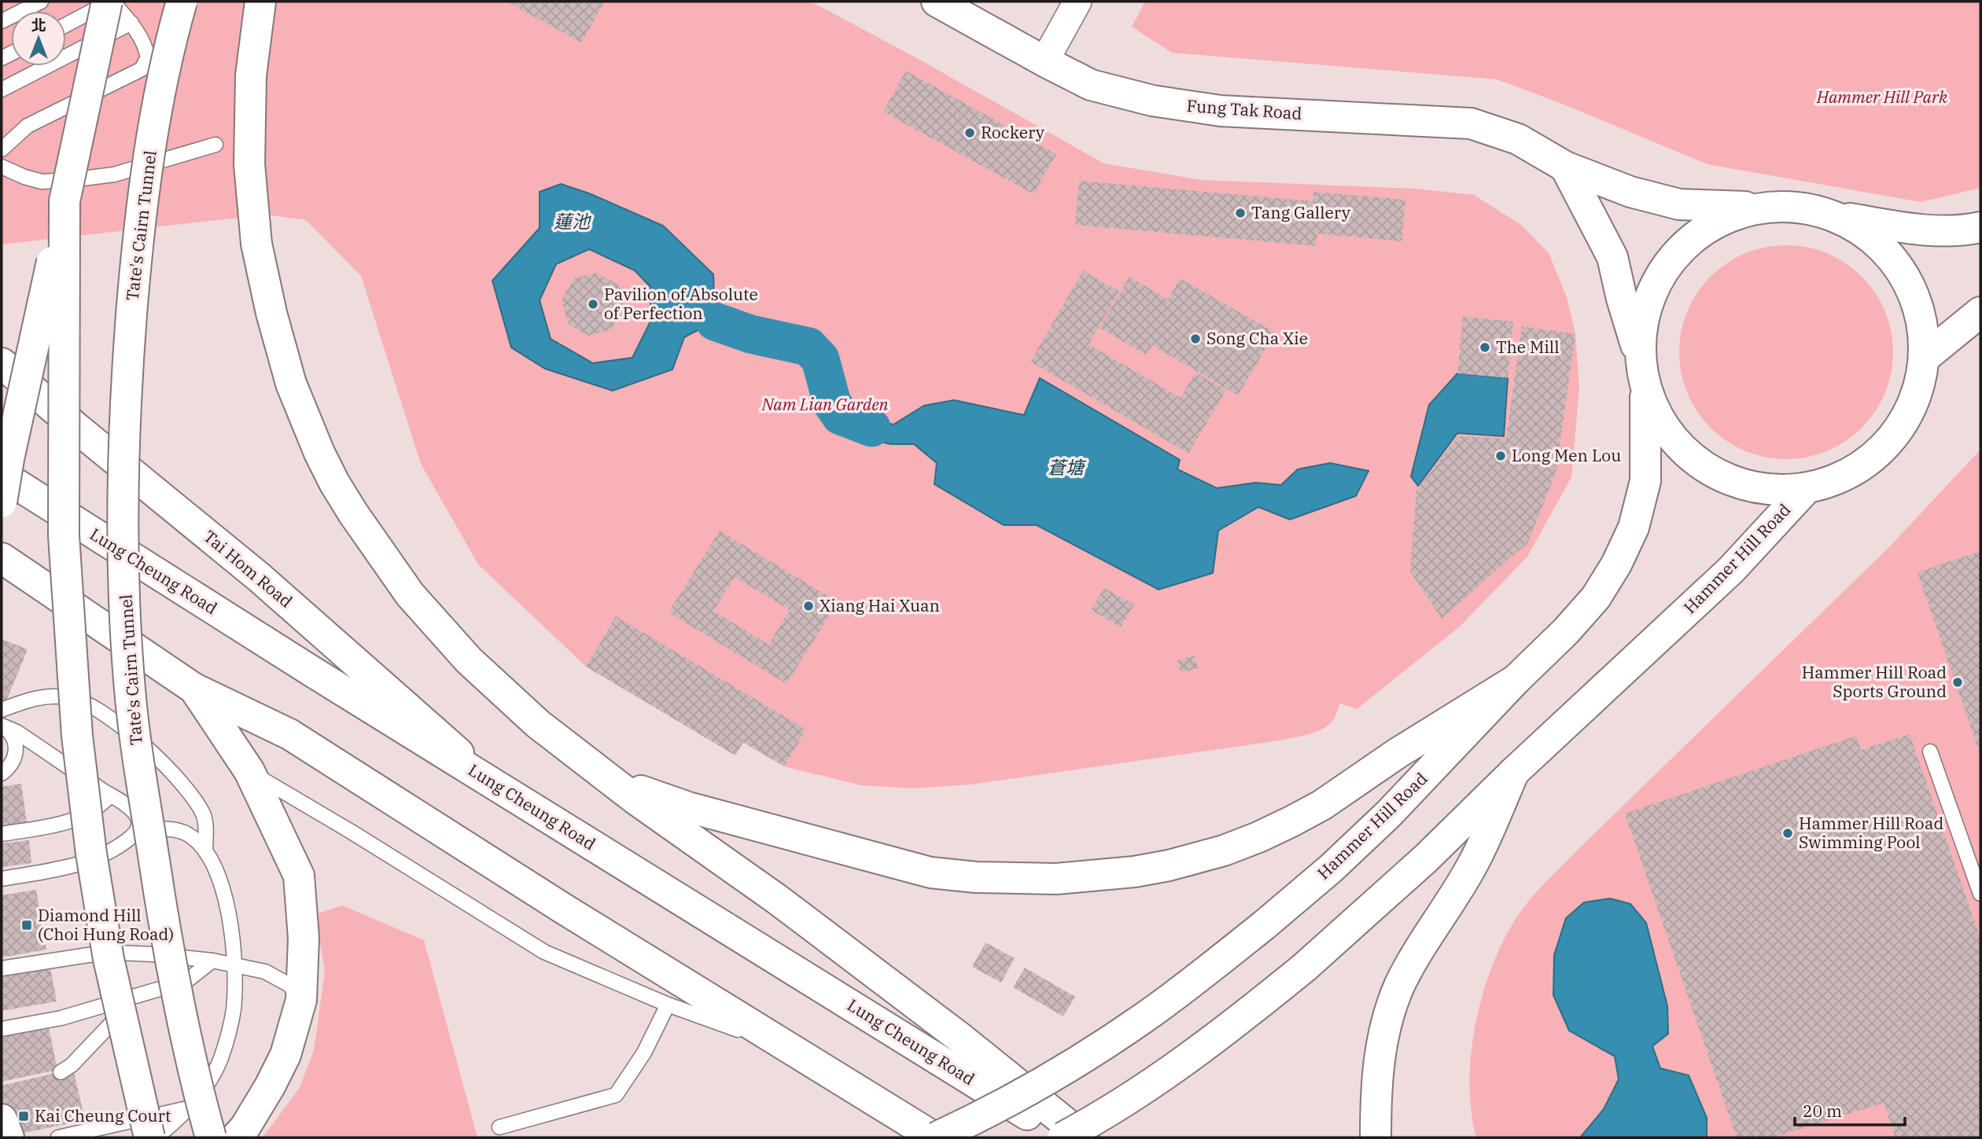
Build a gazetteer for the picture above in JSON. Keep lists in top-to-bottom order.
{
  "streets": {
    "main road": [
      "Fung Tak Road",
      "Tate's Cairn Tunnel",
      "Hammer Hill Road",
      "Tai Hom Road",
      "Lung Cheung Road"
    ]
  },
  "crossings": [
    ["Hammer Hill Road", "Lung Cheung Road"],
    ["Tai Hom Road", "Lung Cheung Road"]
  ],
  "water": ["蓮池", "蒼塘"],
  "parks": ["Hammer Hill Park", "Nam Lian Garden"],
  "places": {
    "other": [
      "Rockery",
      "Tang Gallery",
      "Pavilion of Absolute of Perfection",
      "Song Cha Xie",
      "The Mill",
      "Long Men Lou",
      "Xiang Hai Xuan",
      "Hammer Hill Road Sports Ground",
      "Hammer Hill Road Swimming Pool"
    ],
    "transit": ["Diamond Hill (Choi Hung Road)", "Kai Cheung Court"]
  },
  "scale_bar": "20 m",
  "north": "top"
}
